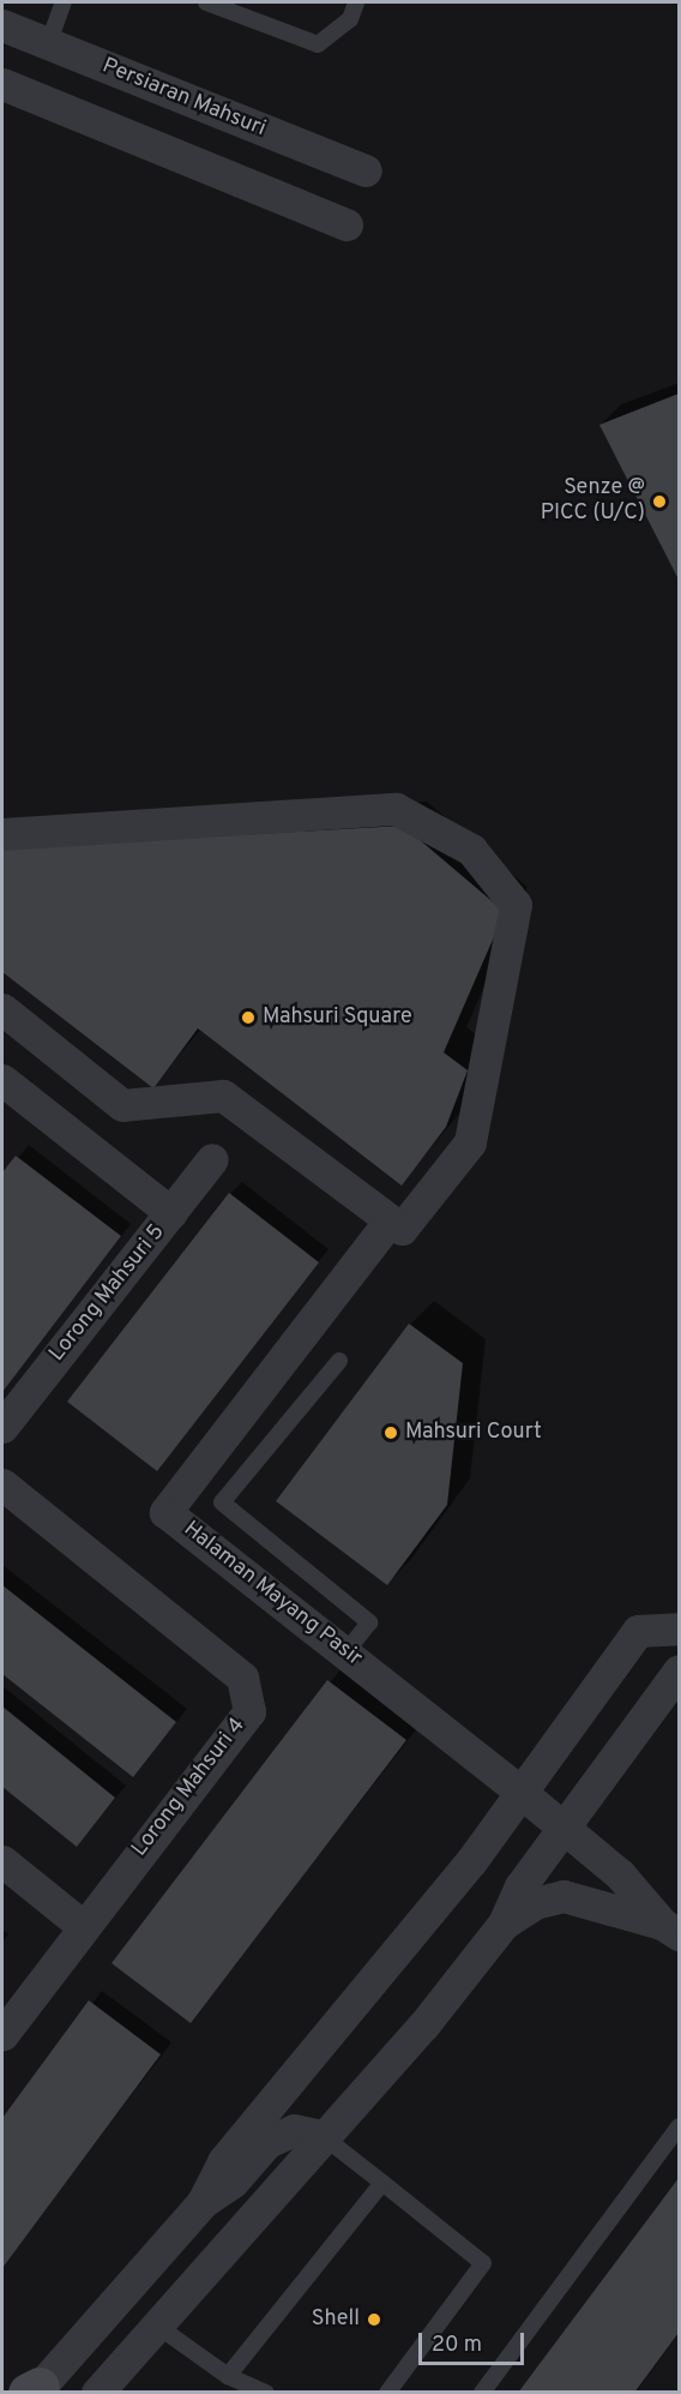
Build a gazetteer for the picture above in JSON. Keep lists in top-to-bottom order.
{
  "streets": {
    "street": [
      "Persiaran Mahsuri",
      "Lorong Mahsuri 5",
      "Halaman Mayang Pasir",
      "Lorong Mahsuri 4"
    ]
  },
  "places": [
    "Senze @ PICC (U/C)",
    "Mahsuri Square",
    "Mahsuri Court",
    "Shell"
  ],
  "scale_bar": "20 m"
}
